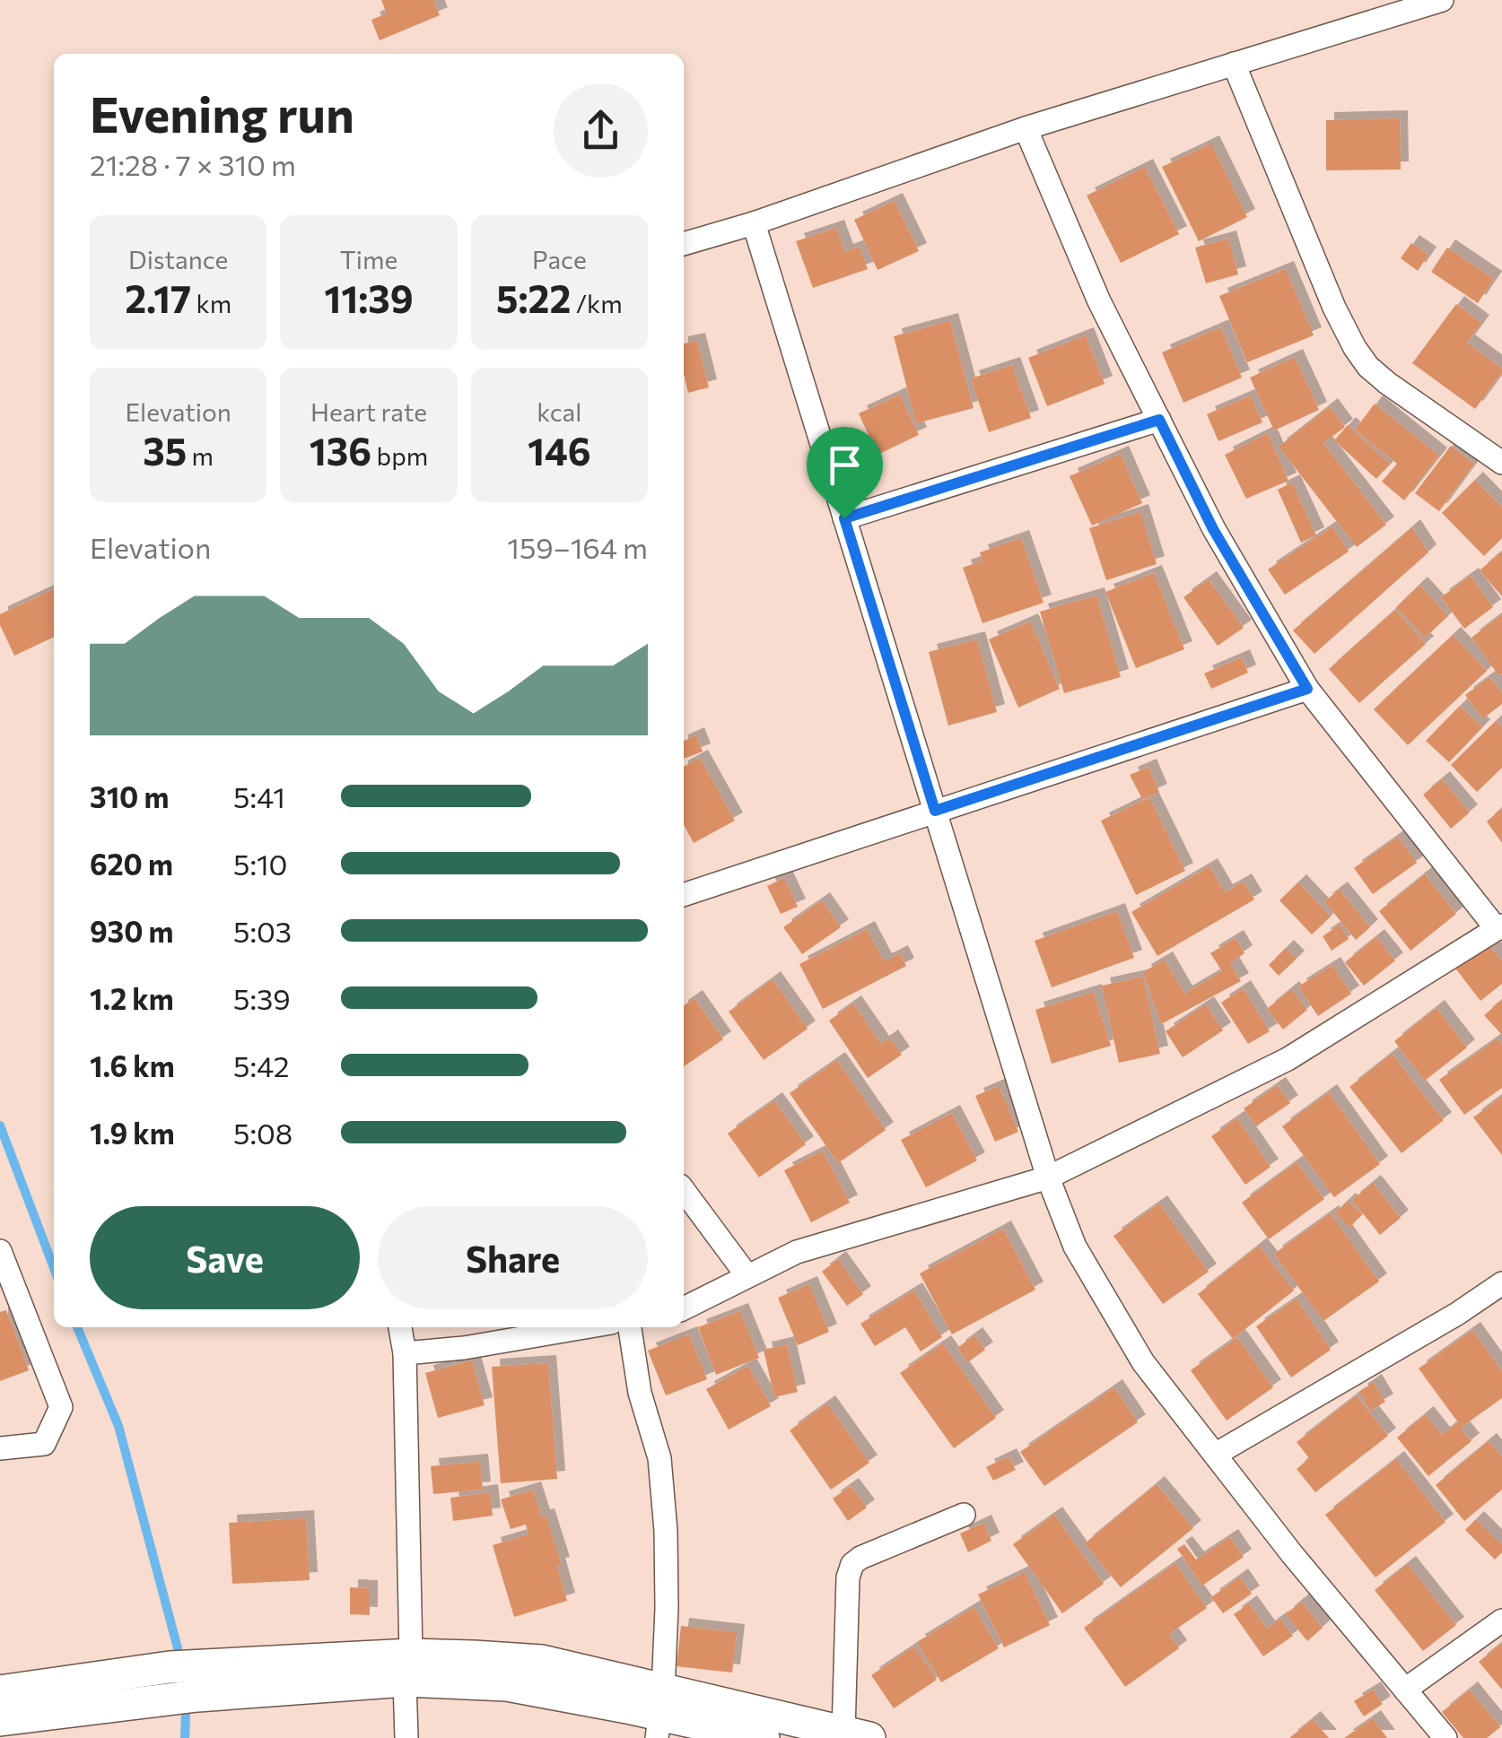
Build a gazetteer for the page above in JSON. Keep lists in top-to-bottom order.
{
  "page": {
    "heading": ["Evening run", "21:28 · 7 × 310 m"],
    "stats": [
      ["Distance", "2.17 km"],
      ["Time", "11:39"],
      ["Pace", "5:22 /km"],
      ["Elevation", "35 m"],
      ["Heart rate", "136 bpm"],
      ["kcal", "146"]
    ],
    "chart": ["Elevation", "159–164 m"],
    "list": [
      {
        "name": "310 m",
        "note": "5:41"
      },
      {
        "name": "620 m",
        "note": "5:10"
      },
      {
        "name": "930 m",
        "note": "5:03"
      },
      {
        "name": "1.2 km",
        "note": "5:39"
      },
      {
        "name": "1.6 km",
        "note": "5:42"
      },
      {
        "name": "1.9 km",
        "note": "5:08"
      }
    ],
    "buttons": ["Save", "Share"]
  }
}
